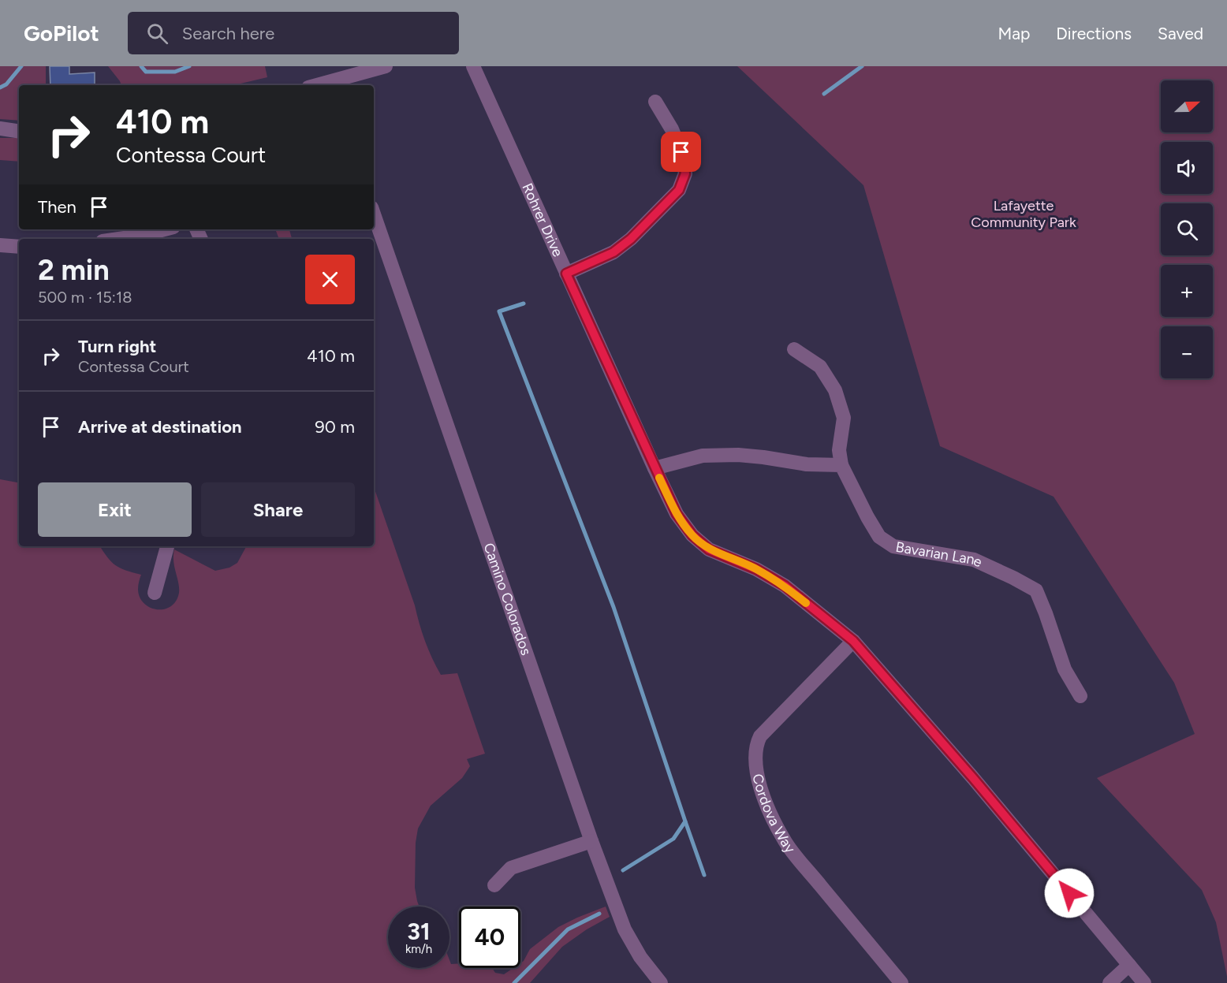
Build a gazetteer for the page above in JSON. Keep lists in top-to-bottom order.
{
  "streets": {
    "street": [
      "Rohrer Drive",
      "Bavarian Lane",
      "Camino Colorados",
      "Cordova Way"
    ]
  },
  "crossings": [
    ["Rohrer Drive", "Cordova Way"]
  ],
  "parks": ["Lafayette Community Park"],
  "north": "right",
  "page": {
    "header": "GoPilot",
    "search": "Search here",
    "nav": ["Map", "Directions", "Saved"],
    "map_buttons": ["+", "−"],
    "turn": ["410 m", "Contessa Court"],
    "then": "Then",
    "heading": ["2 min", "500 m · 15:18"],
    "list": [
      {
        "name": "Turn right",
        "note": "Contessa Court",
        "value": "410 m"
      },
      {
        "name": "Arrive at destination",
        "value": "90 m"
      }
    ],
    "buttons": ["Exit", "Share"],
    "speed": "31 km/h",
    "limit": "40"
  }
}
